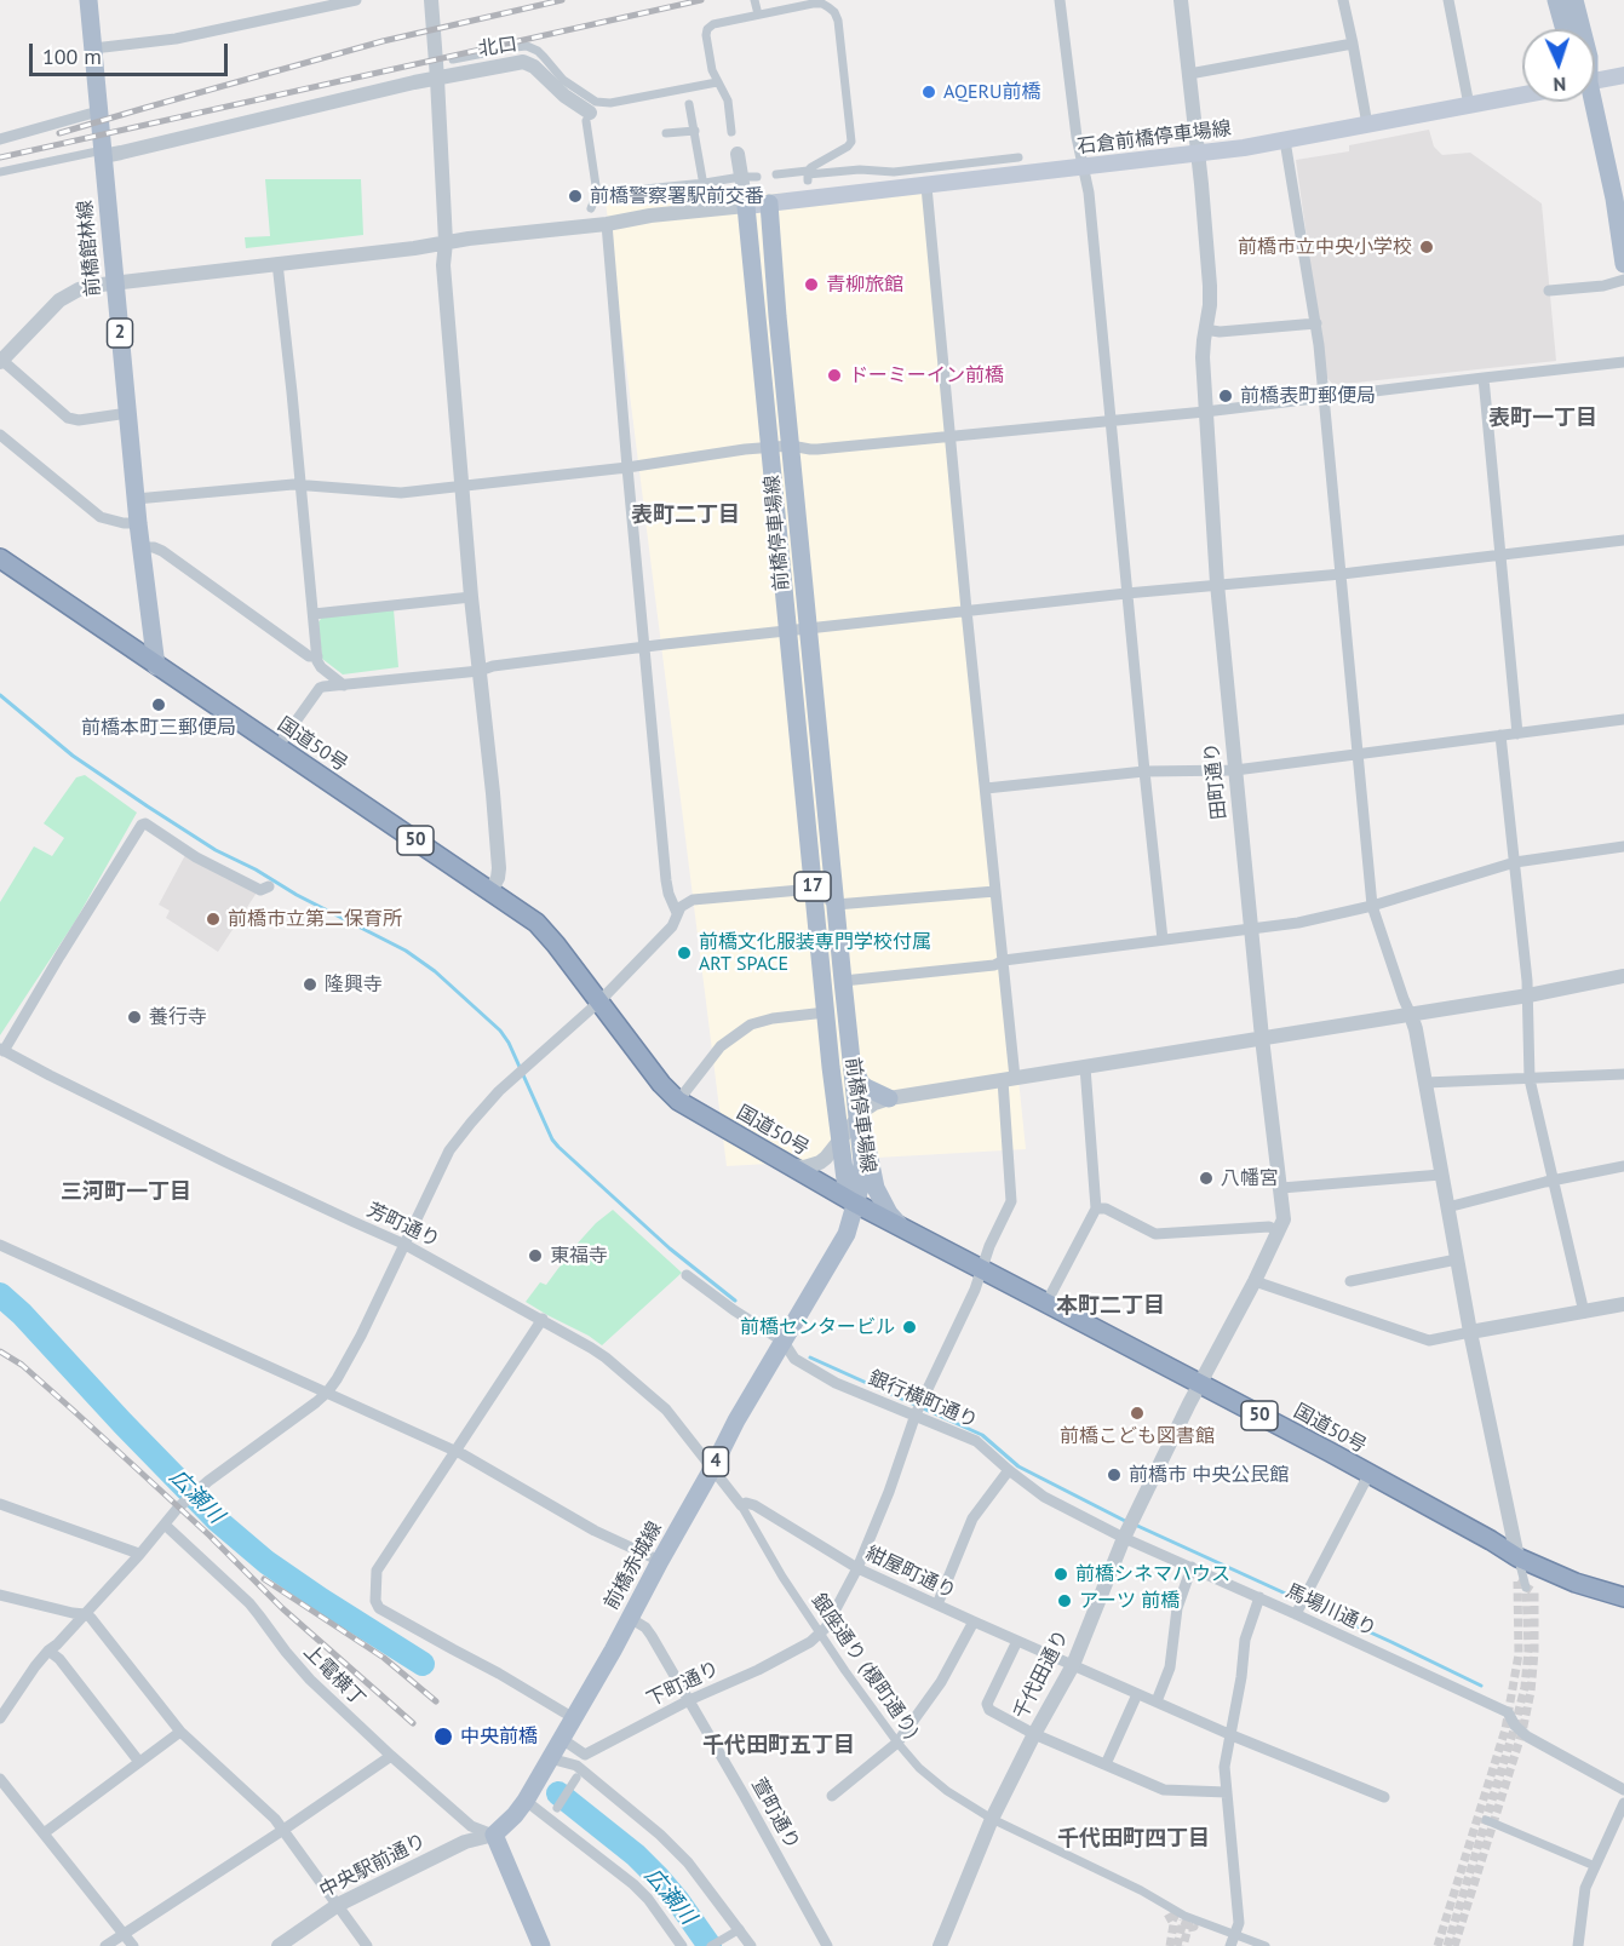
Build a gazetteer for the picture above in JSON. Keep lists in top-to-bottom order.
{
  "streets": {
    "highway": ["国道50号", "50"],
    "main road": [
      "石倉前橋停車場線",
      "前橋館林線",
      "2",
      "前橋停車場線",
      "17",
      "4",
      "前橋赤城線"
    ],
    "street": [
      "北口",
      "田町通り",
      "芳町通り",
      "銀行横町通り",
      "紺屋町通り",
      "馬場川通り",
      "銀座通り (榎町通り)",
      "千代田通り",
      "上電横丁",
      "下町通り",
      "萱町通り",
      "中央駅前通り"
    ]
  },
  "crossings": [
    ["北口", "前橋館林線"],
    ["石倉前橋停車場線", "前橋停車場線"],
    ["石倉前橋停車場線", "田町通り"],
    ["前橋館林線", "国道50号"],
    ["前橋停車場線", "国道50号"],
    ["前橋停車場線", "前橋赤城線"],
    ["国道50号", "田町通り"],
    ["国道50号", "前橋赤城線"],
    ["国道50号", "千代田通り"],
    ["田町通り", "千代田通り"],
    ["芳町通り", "前橋赤城線"],
    ["芳町通り", "紺屋町通り"],
    ["芳町通り", "銀座通り (榎町通り)"],
    ["銀行横町通り", "前橋赤城線"],
    ["銀行横町通り", "馬場川通り"],
    ["銀行横町通り", "千代田通り"],
    ["前橋赤城線", "上電横丁"],
    ["前橋赤城線", "萱町通り"],
    ["前橋赤城線", "中央駅前通り"],
    ["紺屋町通り", "銀座通り (榎町通り)"],
    ["紺屋町通り", "千代田通り"],
    ["馬場川通り", "千代田通り"],
    ["銀座通り (榎町通り)", "千代田通り"],
    ["銀座通り (榎町通り)", "下町通り"],
    ["上電横丁", "中央駅前通り"],
    ["下町通り", "萱町通り"]
  ],
  "districts": [
    "表町一丁目",
    "表町二丁目",
    "三河町一丁目",
    "本町二丁目",
    "千代田町五丁目",
    "千代田町四丁目"
  ],
  "water": ["広瀬川"],
  "places": [
    "AQERU前橋",
    "前橋警察署駅前交番",
    "前橋市立中央小学校",
    "青柳旅館",
    "ドーミーイン前橋",
    "前橋表町郵便局",
    "前橋本町三郵便局",
    "前橋市立第二保育所",
    "前橋文化服装専門学校付属 ART SPACE",
    "隆興寺",
    "養行寺",
    "八幡宮",
    "東福寺",
    "前橋センタービル",
    "前橋こども図書館",
    "前橋市 中央公民館",
    "前橋シネマハウス",
    "アーツ 前橋",
    "中央前橋"
  ],
  "scale_bar": "100 m",
  "north": "bottom"
}
